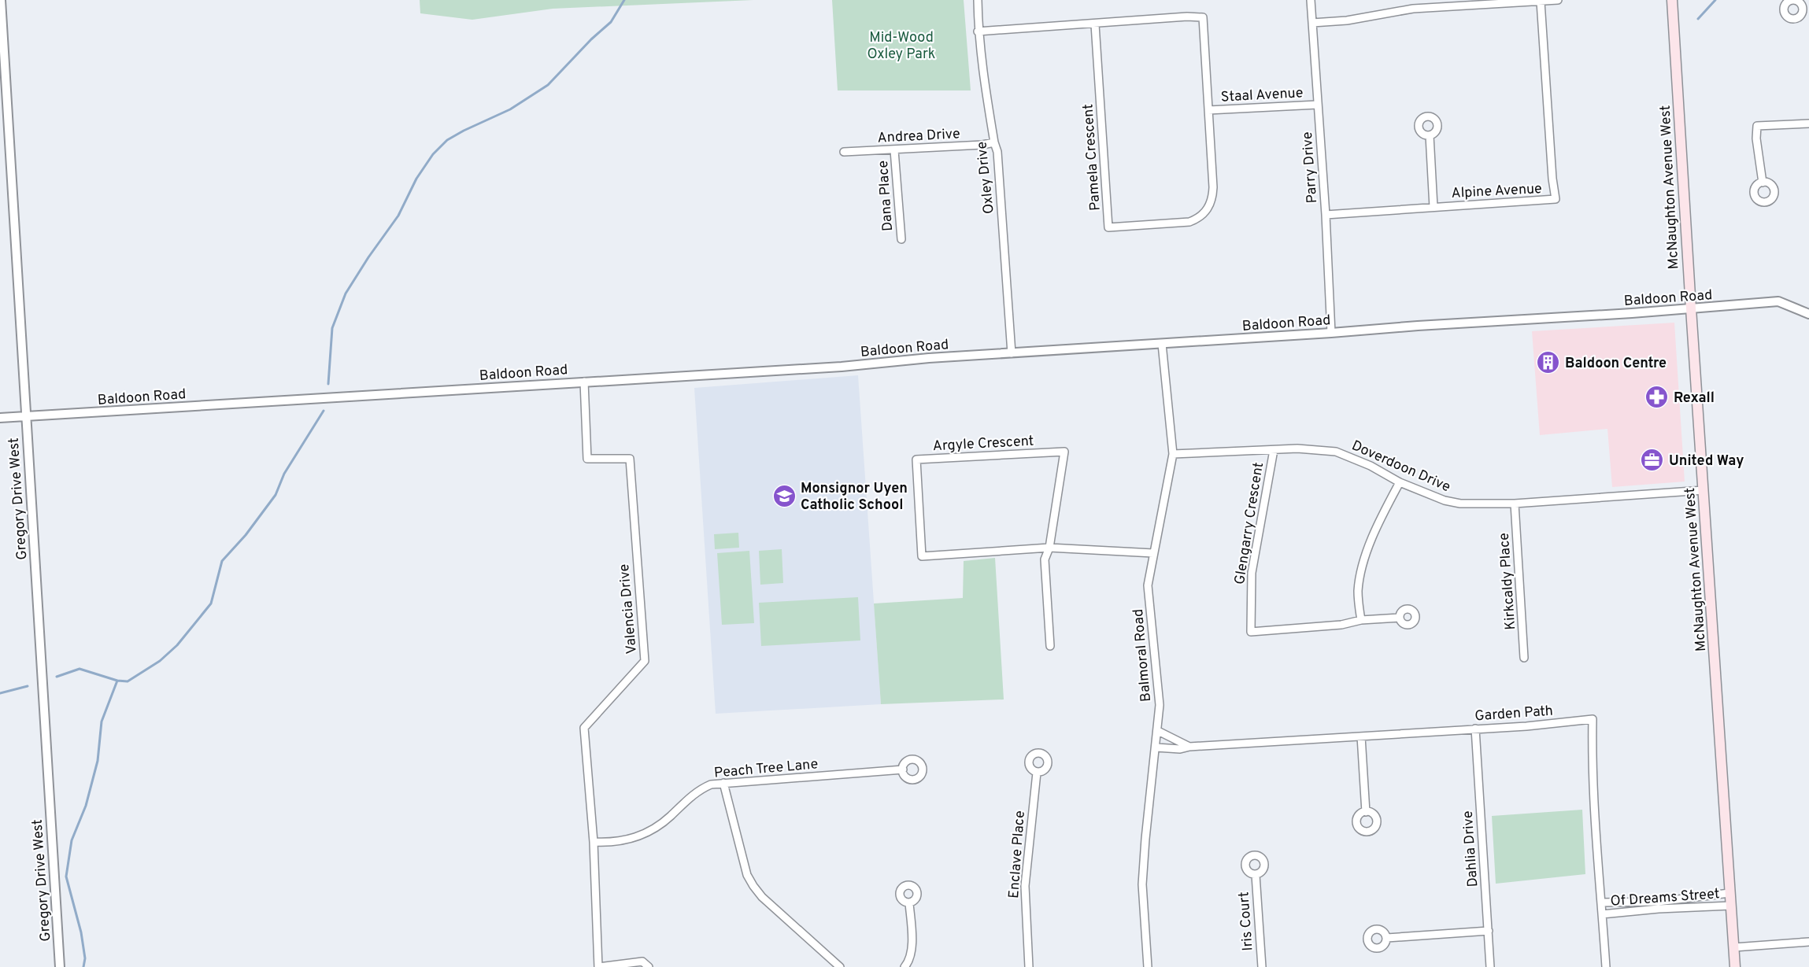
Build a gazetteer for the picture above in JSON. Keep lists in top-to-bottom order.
{
  "streets": {
    "main road": ["McNaughton Avenue West"],
    "street": [
      "Staal Avenue",
      "Andrea Drive",
      "Pamela Crescent",
      "Parry Drive",
      "Oxley Drive",
      "Alpine Avenue",
      "Dana Place",
      "Baldoon Road",
      "Argyle Crescent",
      "Doverdoon Drive",
      "Gregory Drive West",
      "Glengarry Crescent",
      "Kirkcaldy Place",
      "Valencia Drive",
      "Balmoral Road",
      "Garden Path",
      "Peach Tree Lane",
      "Dahlia Drive",
      "Enclave Place",
      "Of Dreams Street",
      "Iris Court"
    ]
  },
  "crossings": [
    ["Staal Avenue", "Pamela Crescent"],
    ["Staal Avenue", "Parry Drive"],
    ["Andrea Drive", "Oxley Drive"],
    ["Andrea Drive", "Dana Place"],
    ["Parry Drive", "Alpine Avenue"],
    ["Parry Drive", "Baldoon Road"],
    ["Oxley Drive", "Baldoon Road"],
    ["McNaughton Avenue West", "Baldoon Road"],
    ["McNaughton Avenue West", "Doverdoon Drive"],
    ["McNaughton Avenue West", "Of Dreams Street"],
    ["Baldoon Road", "Gregory Drive West"],
    ["Baldoon Road", "Valencia Drive"],
    ["Baldoon Road", "Balmoral Road"],
    ["Argyle Crescent", "Balmoral Road"],
    ["Doverdoon Drive", "Glengarry Crescent"],
    ["Doverdoon Drive", "Kirkcaldy Place"],
    ["Doverdoon Drive", "Balmoral Road"],
    ["Valencia Drive", "Peach Tree Lane"],
    ["Balmoral Road", "Garden Path"],
    ["Garden Path", "Dahlia Drive"],
    ["Garden Path", "Of Dreams Street"]
  ],
  "parks": ["Mid-Wood Oxley Park"],
  "places": {
    "building": ["Baldoon Centre"],
    "pharmacy": ["Rexall"],
    "office": ["United Way"],
    "school or university": ["Monsignor Uyen Catholic School"]
  }
}
